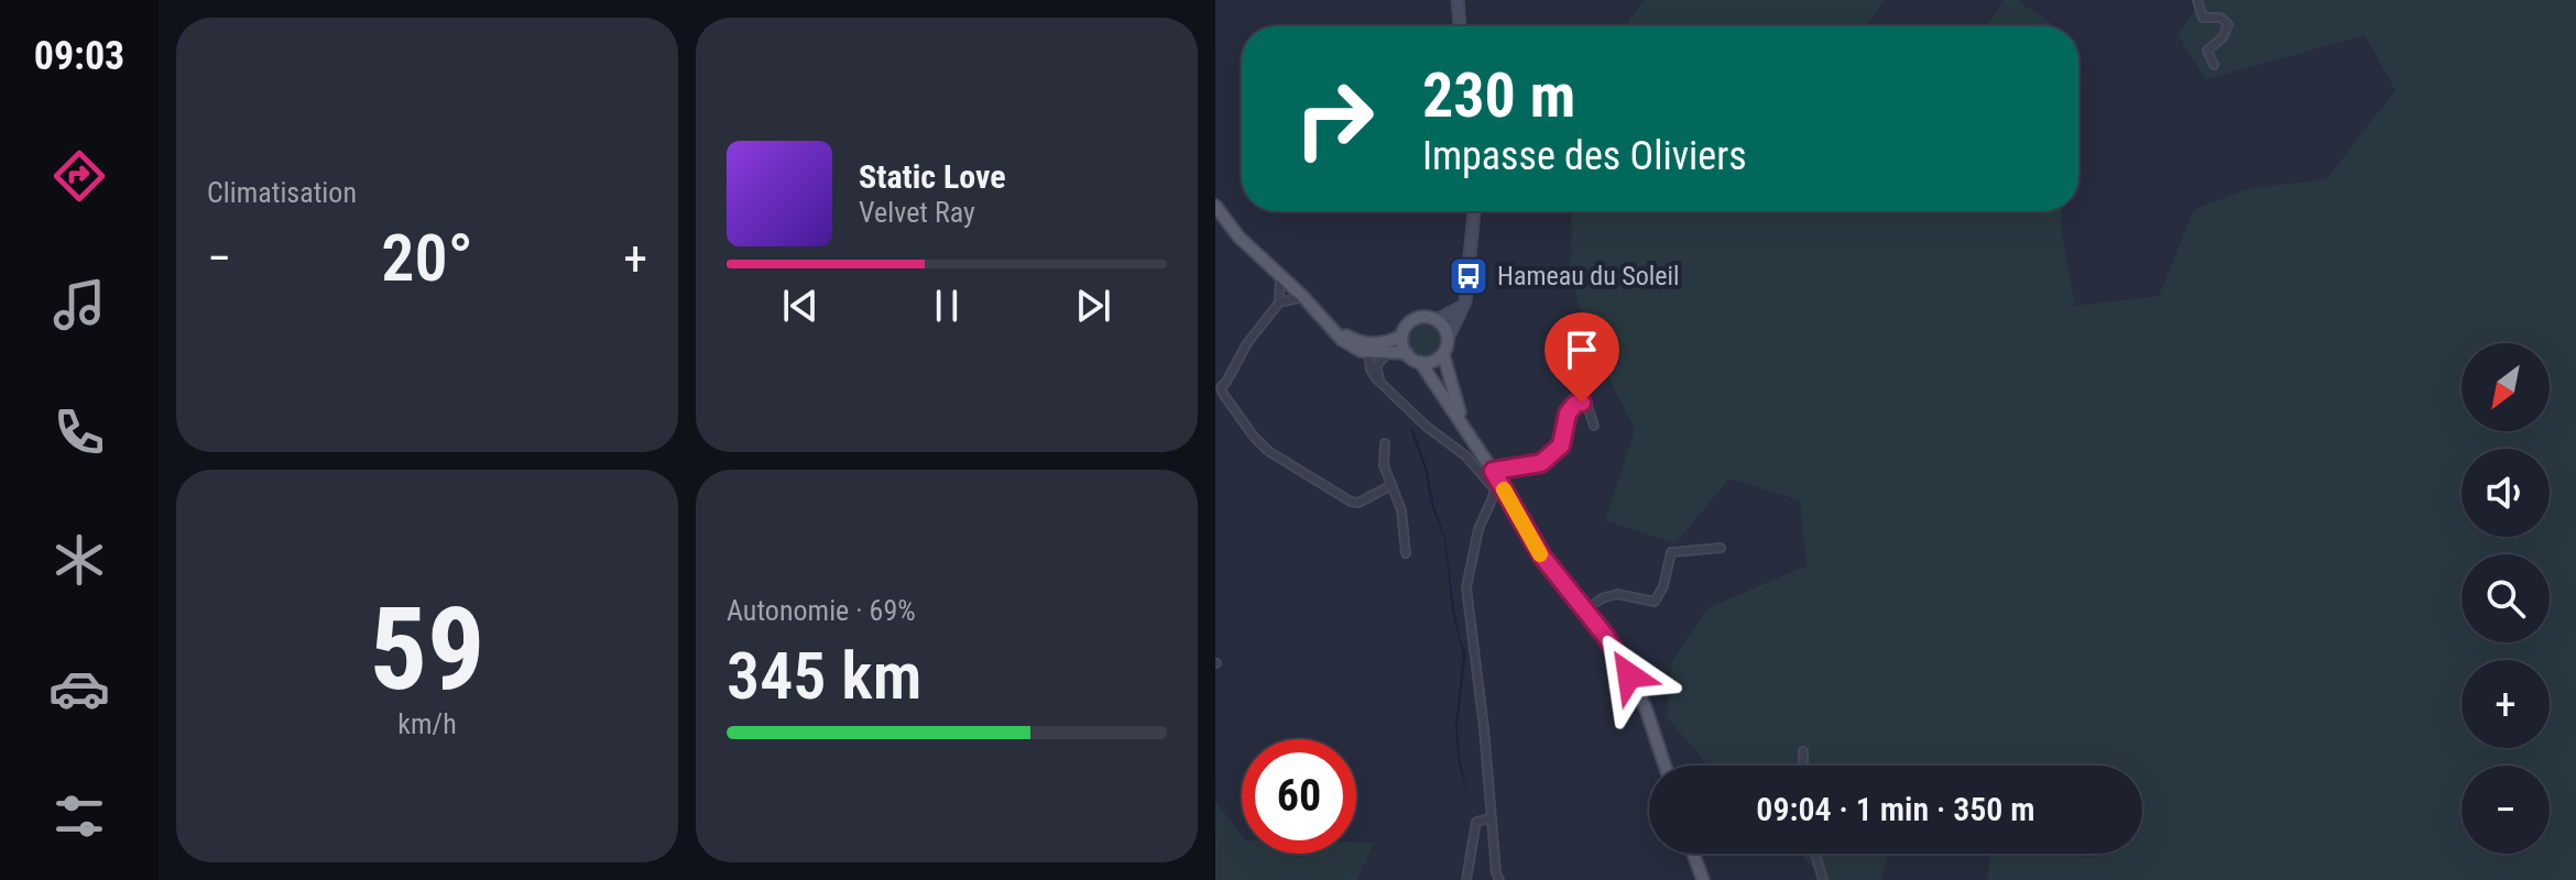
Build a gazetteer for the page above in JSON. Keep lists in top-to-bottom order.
{
  "places": {
    "bus stop": ["Hameau du Soleil"]
  },
  "north": "bottom left",
  "page": {
    "tabs": "09:03",
    "tile": [
      "Climatisation",
      ["59", "km/h"],
      ["Autonomie · 69%", "345 km"]
    ],
    "turn": ["230 m", "Impasse des Oliviers"],
    "song": ["Static Love", "Velvet Ray"],
    "heat": ["−", "20°", "+"],
    "map_buttons": ["+", "−"],
    "limit": "60",
    "trip": "09:04 · 1 min · 350 m"
  }
}
